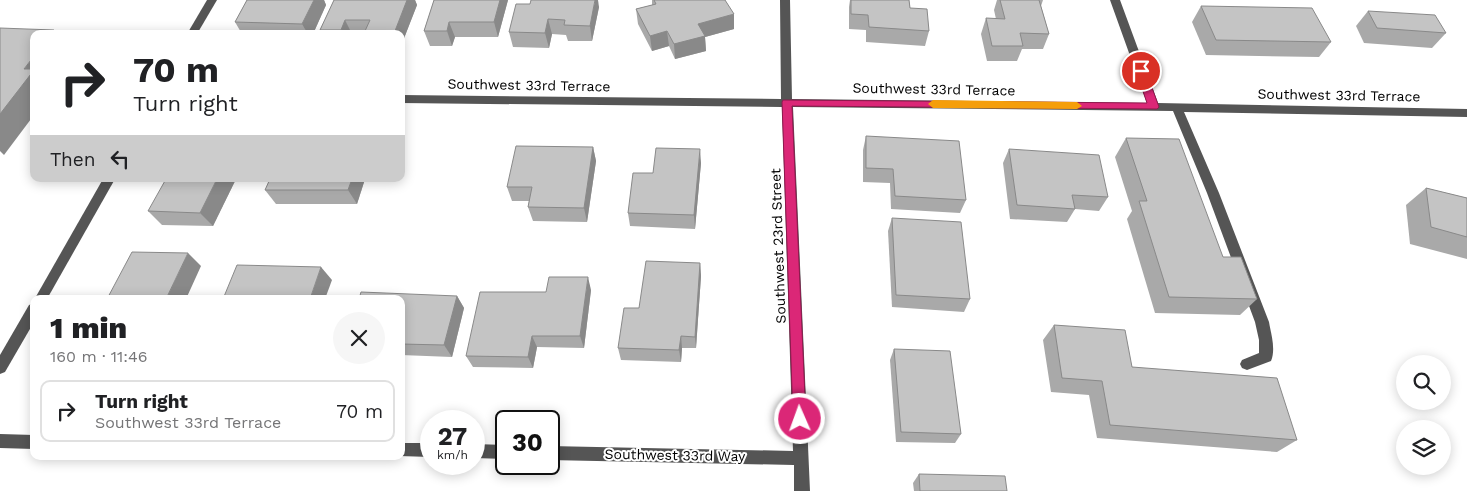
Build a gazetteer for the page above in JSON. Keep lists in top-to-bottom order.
{
  "streets": {
    "street": ["Southwest 33rd Terrace", "Southwest 23rd Street", "Southwest 33rd Way"]
  },
  "crossings": [
    ["Southwest 33rd Terrace", "Southwest 23rd Street"],
    ["Southwest 23rd Street", "Southwest 33rd Way"]
  ],
  "page": {
    "turn": ["70 m", "Turn right"],
    "then": "Then",
    "heading": ["1 min", "160 m · 11:46"],
    "list": [
      {
        "name": "Turn right",
        "note": "Southwest 33rd Terrace",
        "value": "70 m"
      }
    ],
    "speed": "27 km/h",
    "limit": "30"
  }
}
